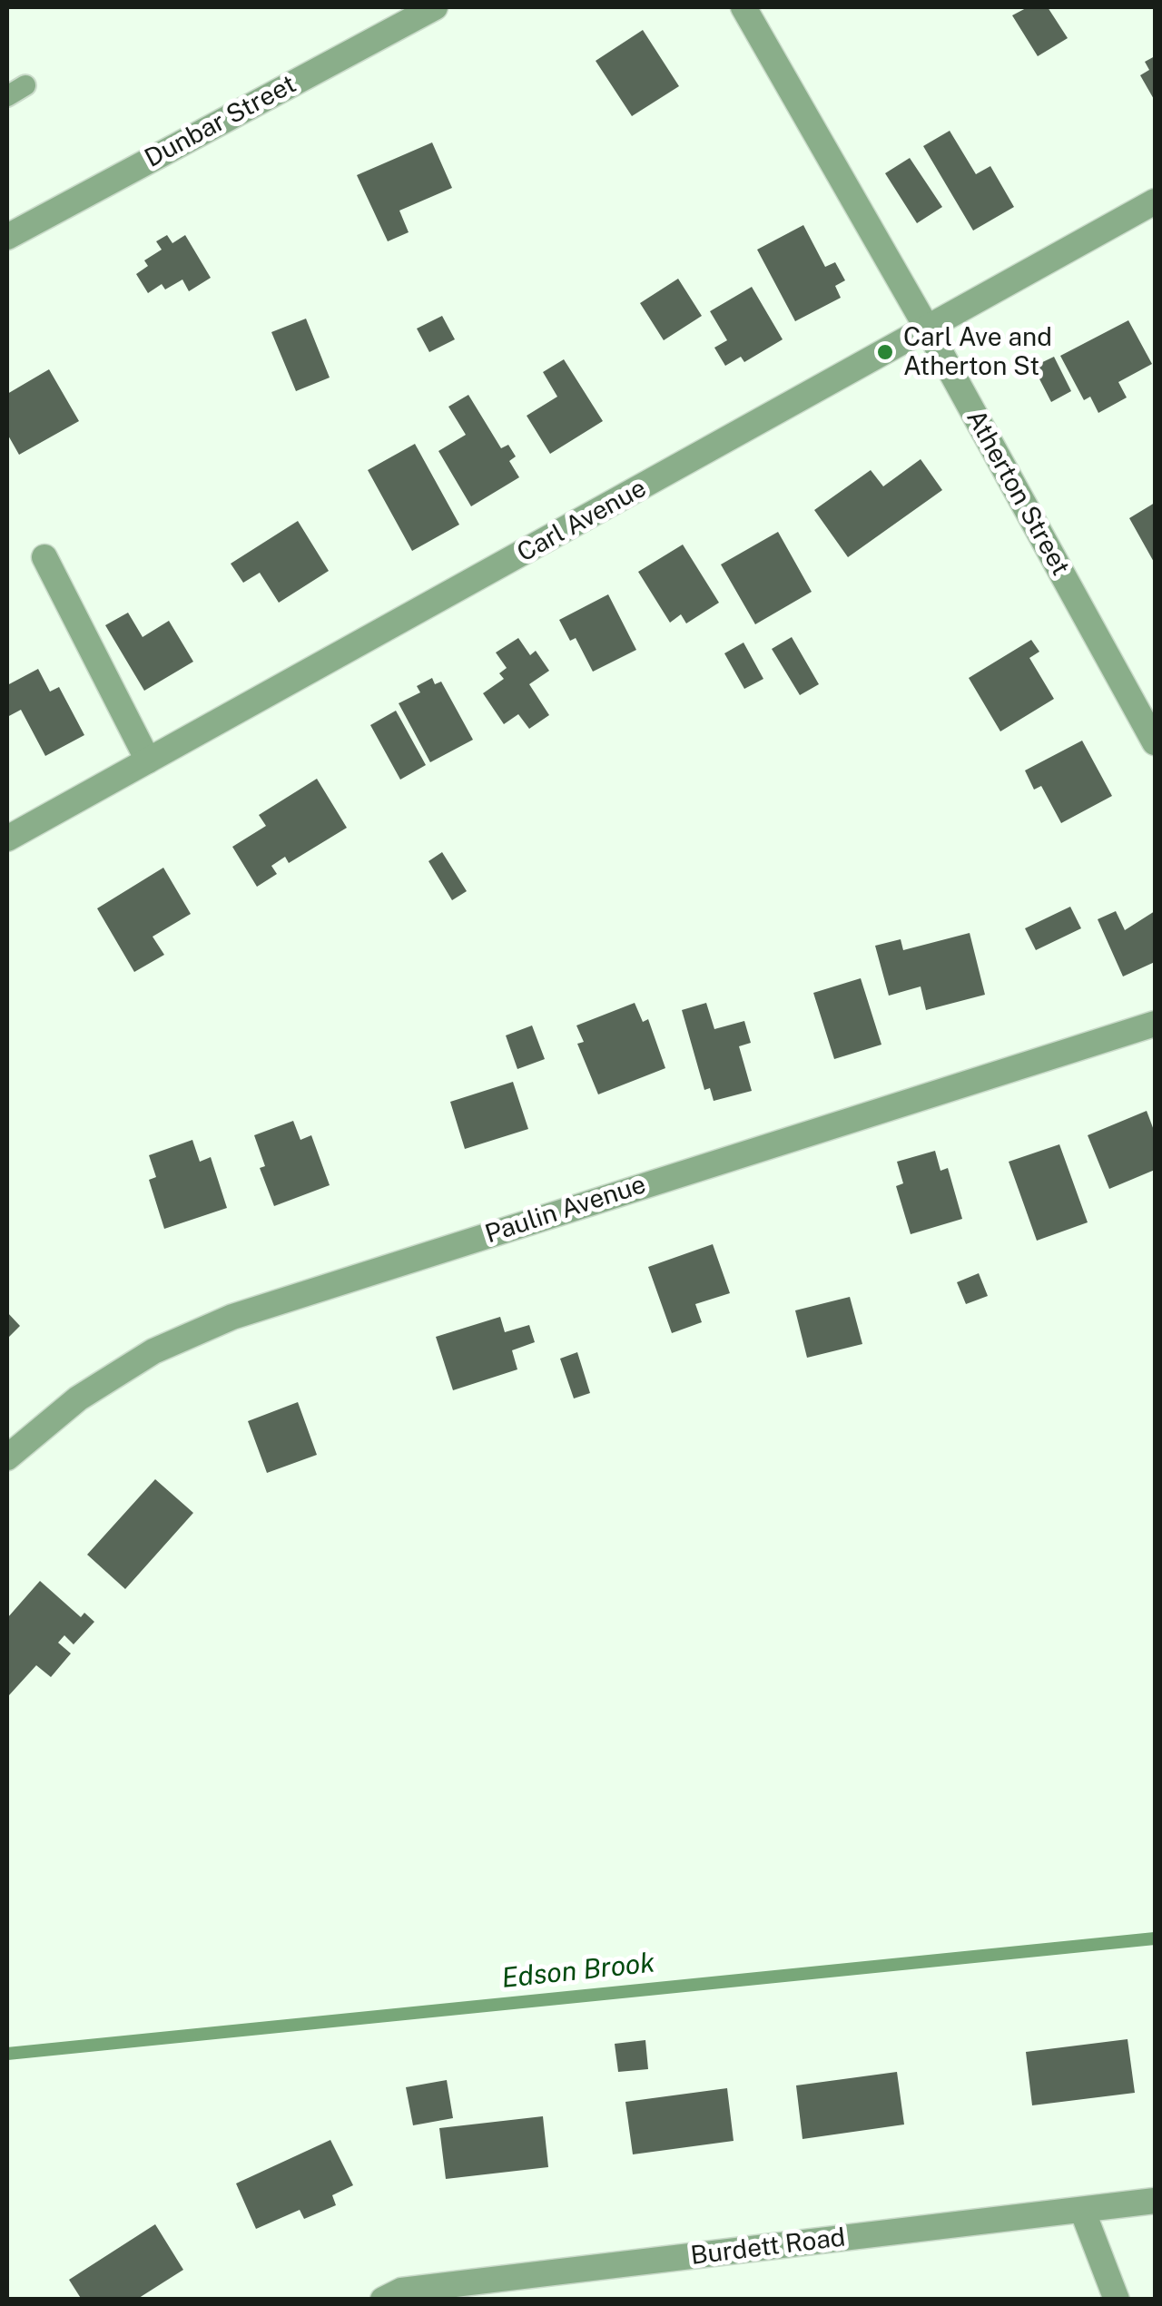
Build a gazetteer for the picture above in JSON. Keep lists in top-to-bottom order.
{
  "streets": {
    "street": [
      "Dunbar Street",
      "Atherton Street",
      "Carl Avenue",
      "Paulin Avenue",
      "Burdett Road"
    ]
  },
  "crossings": [
    ["Atherton Street", "Carl Avenue"]
  ],
  "water": ["Edson Brook"],
  "places": ["Carl Ave and Atherton St"]
}
